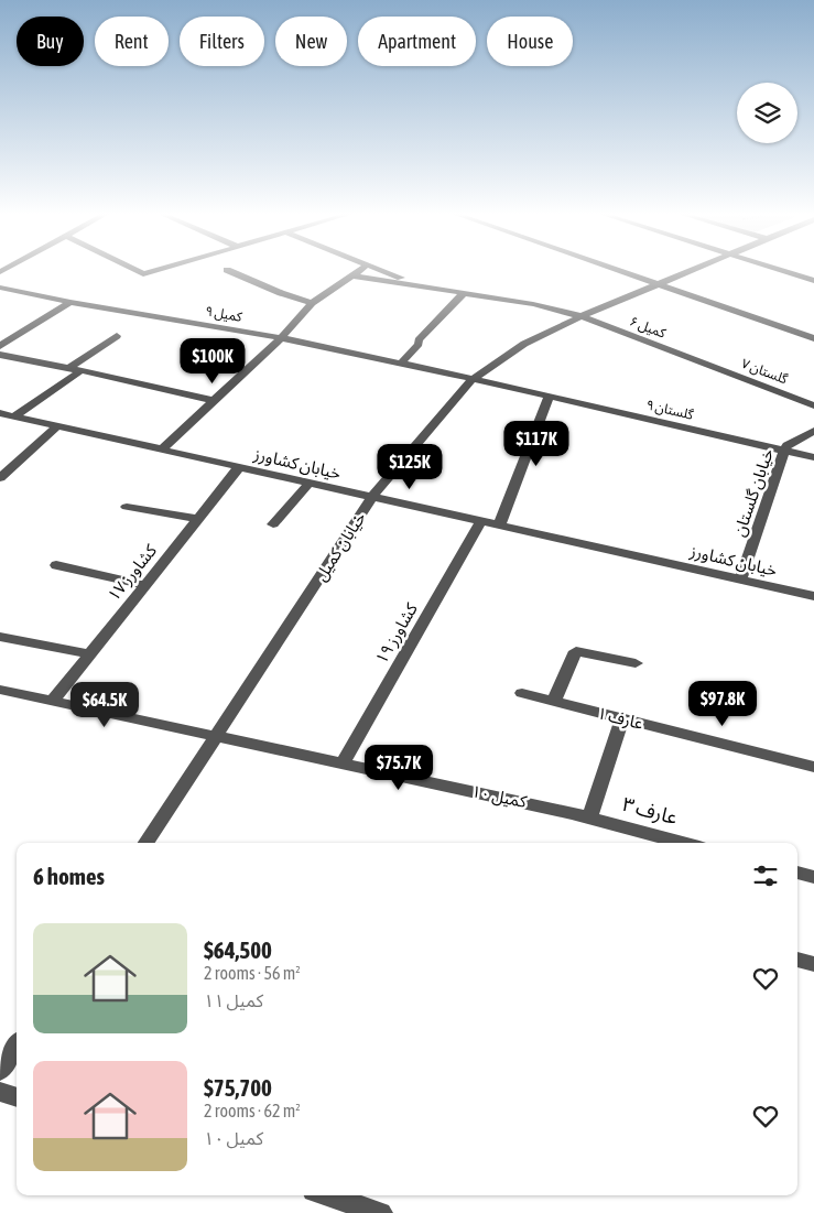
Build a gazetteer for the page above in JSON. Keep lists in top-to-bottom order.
{
  "streets": {
    "street": [
      "کمیل ۹",
      "کمیل ۶",
      "گلستان ۷",
      "گلستان ۹",
      "خیابان کشاورز",
      "خیابان گلستان",
      "خیابان کمیل",
      "کشاورز ۱۷",
      "کشاورز ۱۹",
      "عارف ۱",
      "کمیل ۱۰",
      "عارف ۳"
    ]
  },
  "crossings": [
    ["کمیل ۹", "گلستان ۹"],
    ["کمیل ۹", "خیابان کمیل"],
    ["کمیل ۶", "گلستان ۷"],
    ["کمیل ۶", "خیابان کمیل"],
    ["گلستان ۹", "خیابان گلستان"],
    ["گلستان ۹", "خیابان کمیل"],
    ["خیابان کشاورز", "خیابان گلستان"],
    ["خیابان کشاورز", "خیابان کمیل"],
    ["خیابان کشاورز", "کشاورز ۱۷"],
    ["خیابان کشاورز", "کشاورز ۱۹"],
    ["خیابان کمیل", "کمیل ۱۰"],
    ["کشاورز ۱۷", "کمیل ۱۰"],
    ["کشاورز ۱۹", "کمیل ۱۰"],
    ["کمیل ۱۰", "عارف ۳"]
  ],
  "page": {
    "chip": [
      "Buy",
      "Rent",
      "Filters",
      "New",
      "Apartment",
      "House"
    ],
    "price": [
      "$100K",
      "$117K",
      "$125K",
      "$97.8K",
      "$64.5K",
      "$75.7K"
    ],
    "heading": "6 homes",
    "list": [
      {
        "name": "$64,500",
        "note": "2 rooms · 56 m² · کمیل ۱۱"
      },
      {
        "name": "$75,700",
        "note": "2 rooms · 62 m² · کمیل ۱۰"
      }
    ]
  }
}
